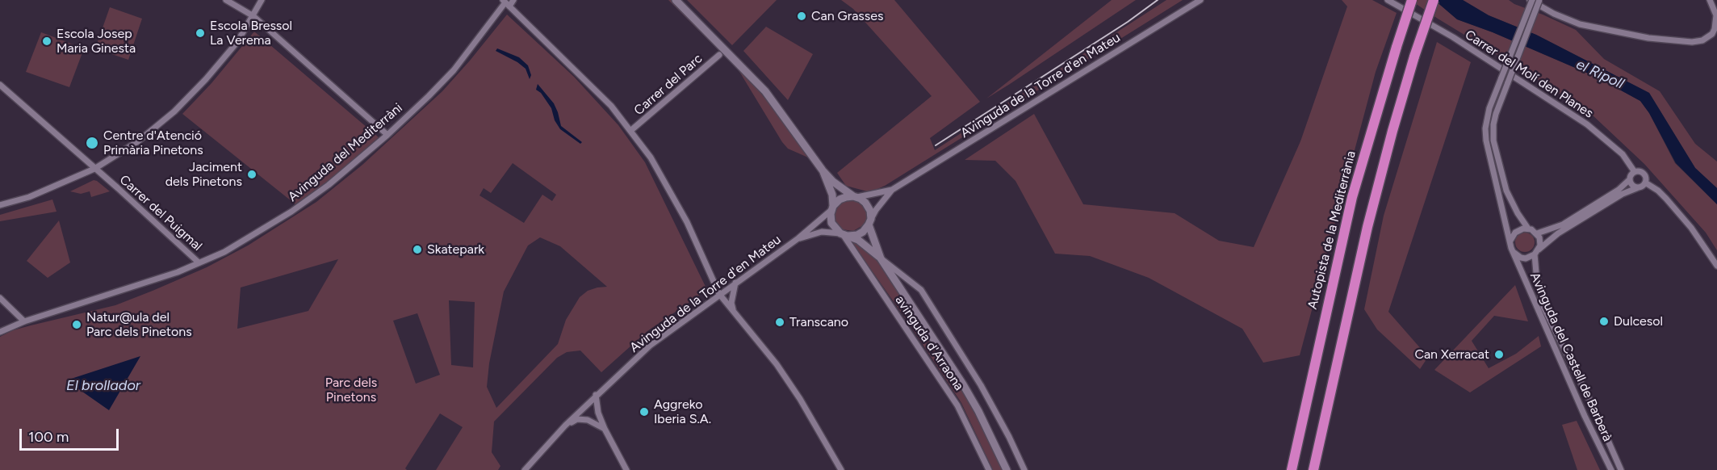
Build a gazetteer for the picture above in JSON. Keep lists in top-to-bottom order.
{
  "streets": {
    "highway": ["Autopista de la Mediterrània"],
    "street": [
      "Carrer del Molí den Planes",
      "Carrer del Parc",
      "Avinguda de la Torre d'en Mateu",
      "Avinguda del Mediterràni",
      "Carrer del Puigmal",
      "avinguda d'Arraona",
      "Avinguda del Castell de Barberà"
    ]
  },
  "crossings": [
    ["Avinguda de la Torre d'en Mateu", "avinguda d'Arraona"],
    ["Avinguda del Mediterràni", "Carrer del Puigmal"]
  ],
  "water": ["el Ripoll", "El brollador"],
  "parks": ["Parc dels Pinetons"],
  "places": [
    "Can Grasses",
    "Escola Bressol La Verema",
    "Escola Josep Maria Ginesta",
    "Centre d'Atenció Primària Pinetons",
    "Jaciment dels Pinetons",
    "Skatepark",
    "Dulcesol",
    "Transcano",
    "Natur@ula del Parc dels Pinetons",
    "Can Xerracat",
    "Aggreko Iberia S.A."
  ],
  "scale_bar": "100 m"
}
